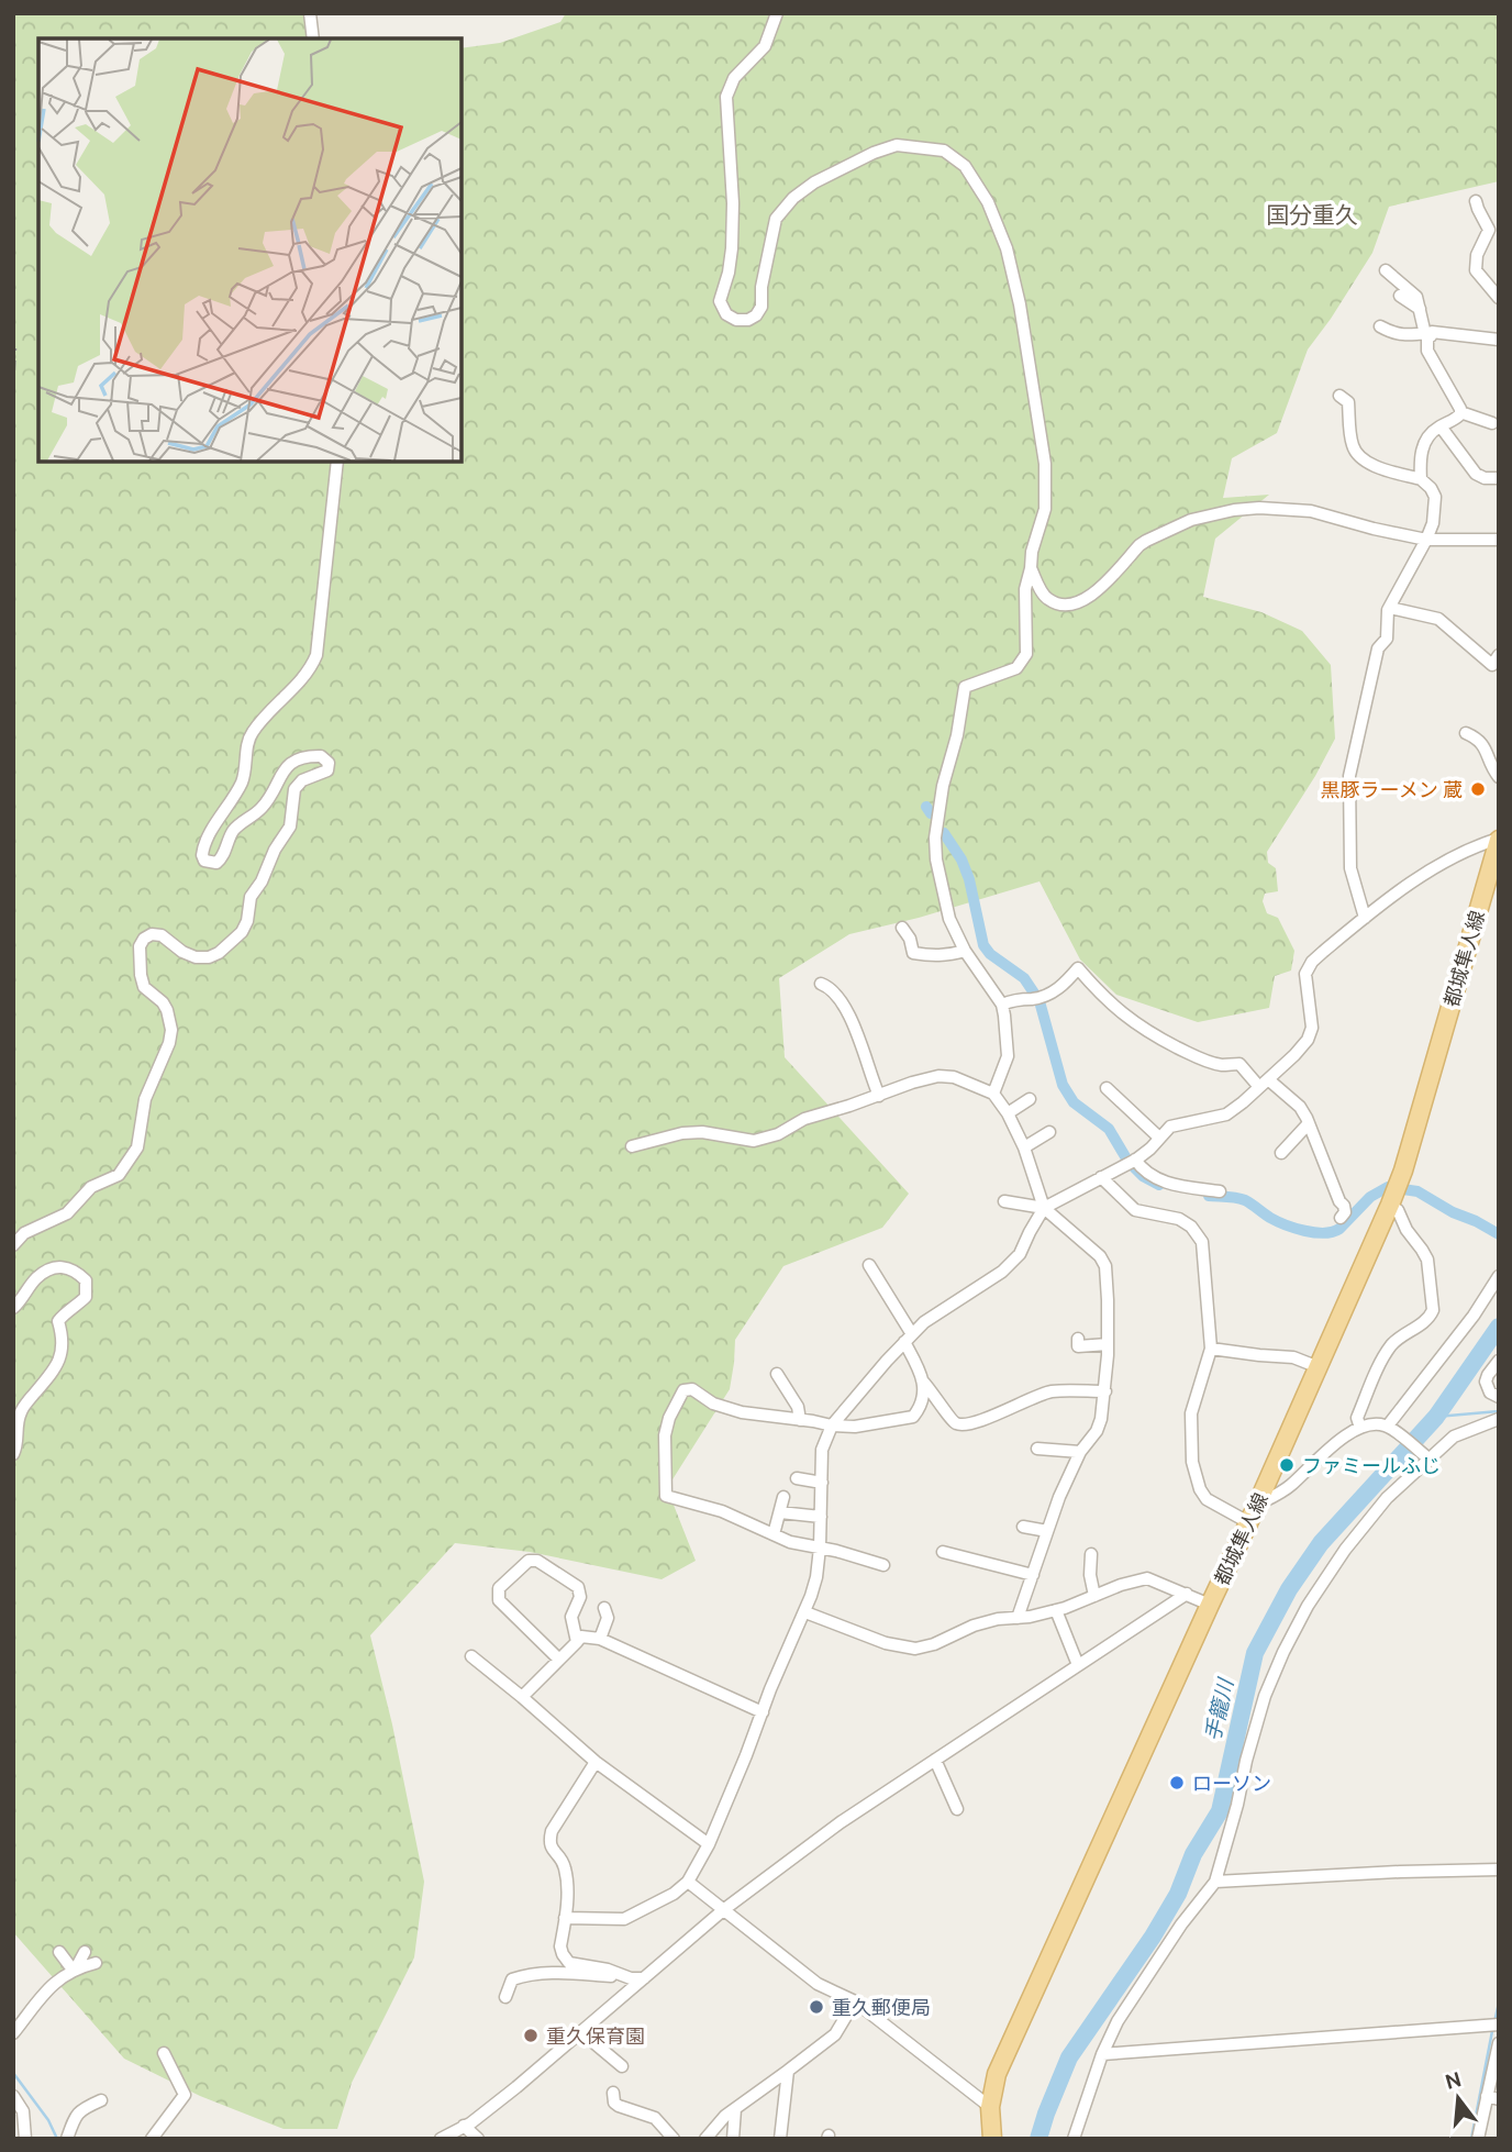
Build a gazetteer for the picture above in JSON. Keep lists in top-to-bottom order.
{
  "streets": {
    "main road": ["都城隼人線"]
  },
  "districts": ["国分重久"],
  "water": ["手籠川"],
  "places": [
    "黒豚ラーメン 蔵",
    "ファミールふじ",
    "ローソン",
    "重久郵便局",
    "重久保育園"
  ],
  "north": "top"
}
